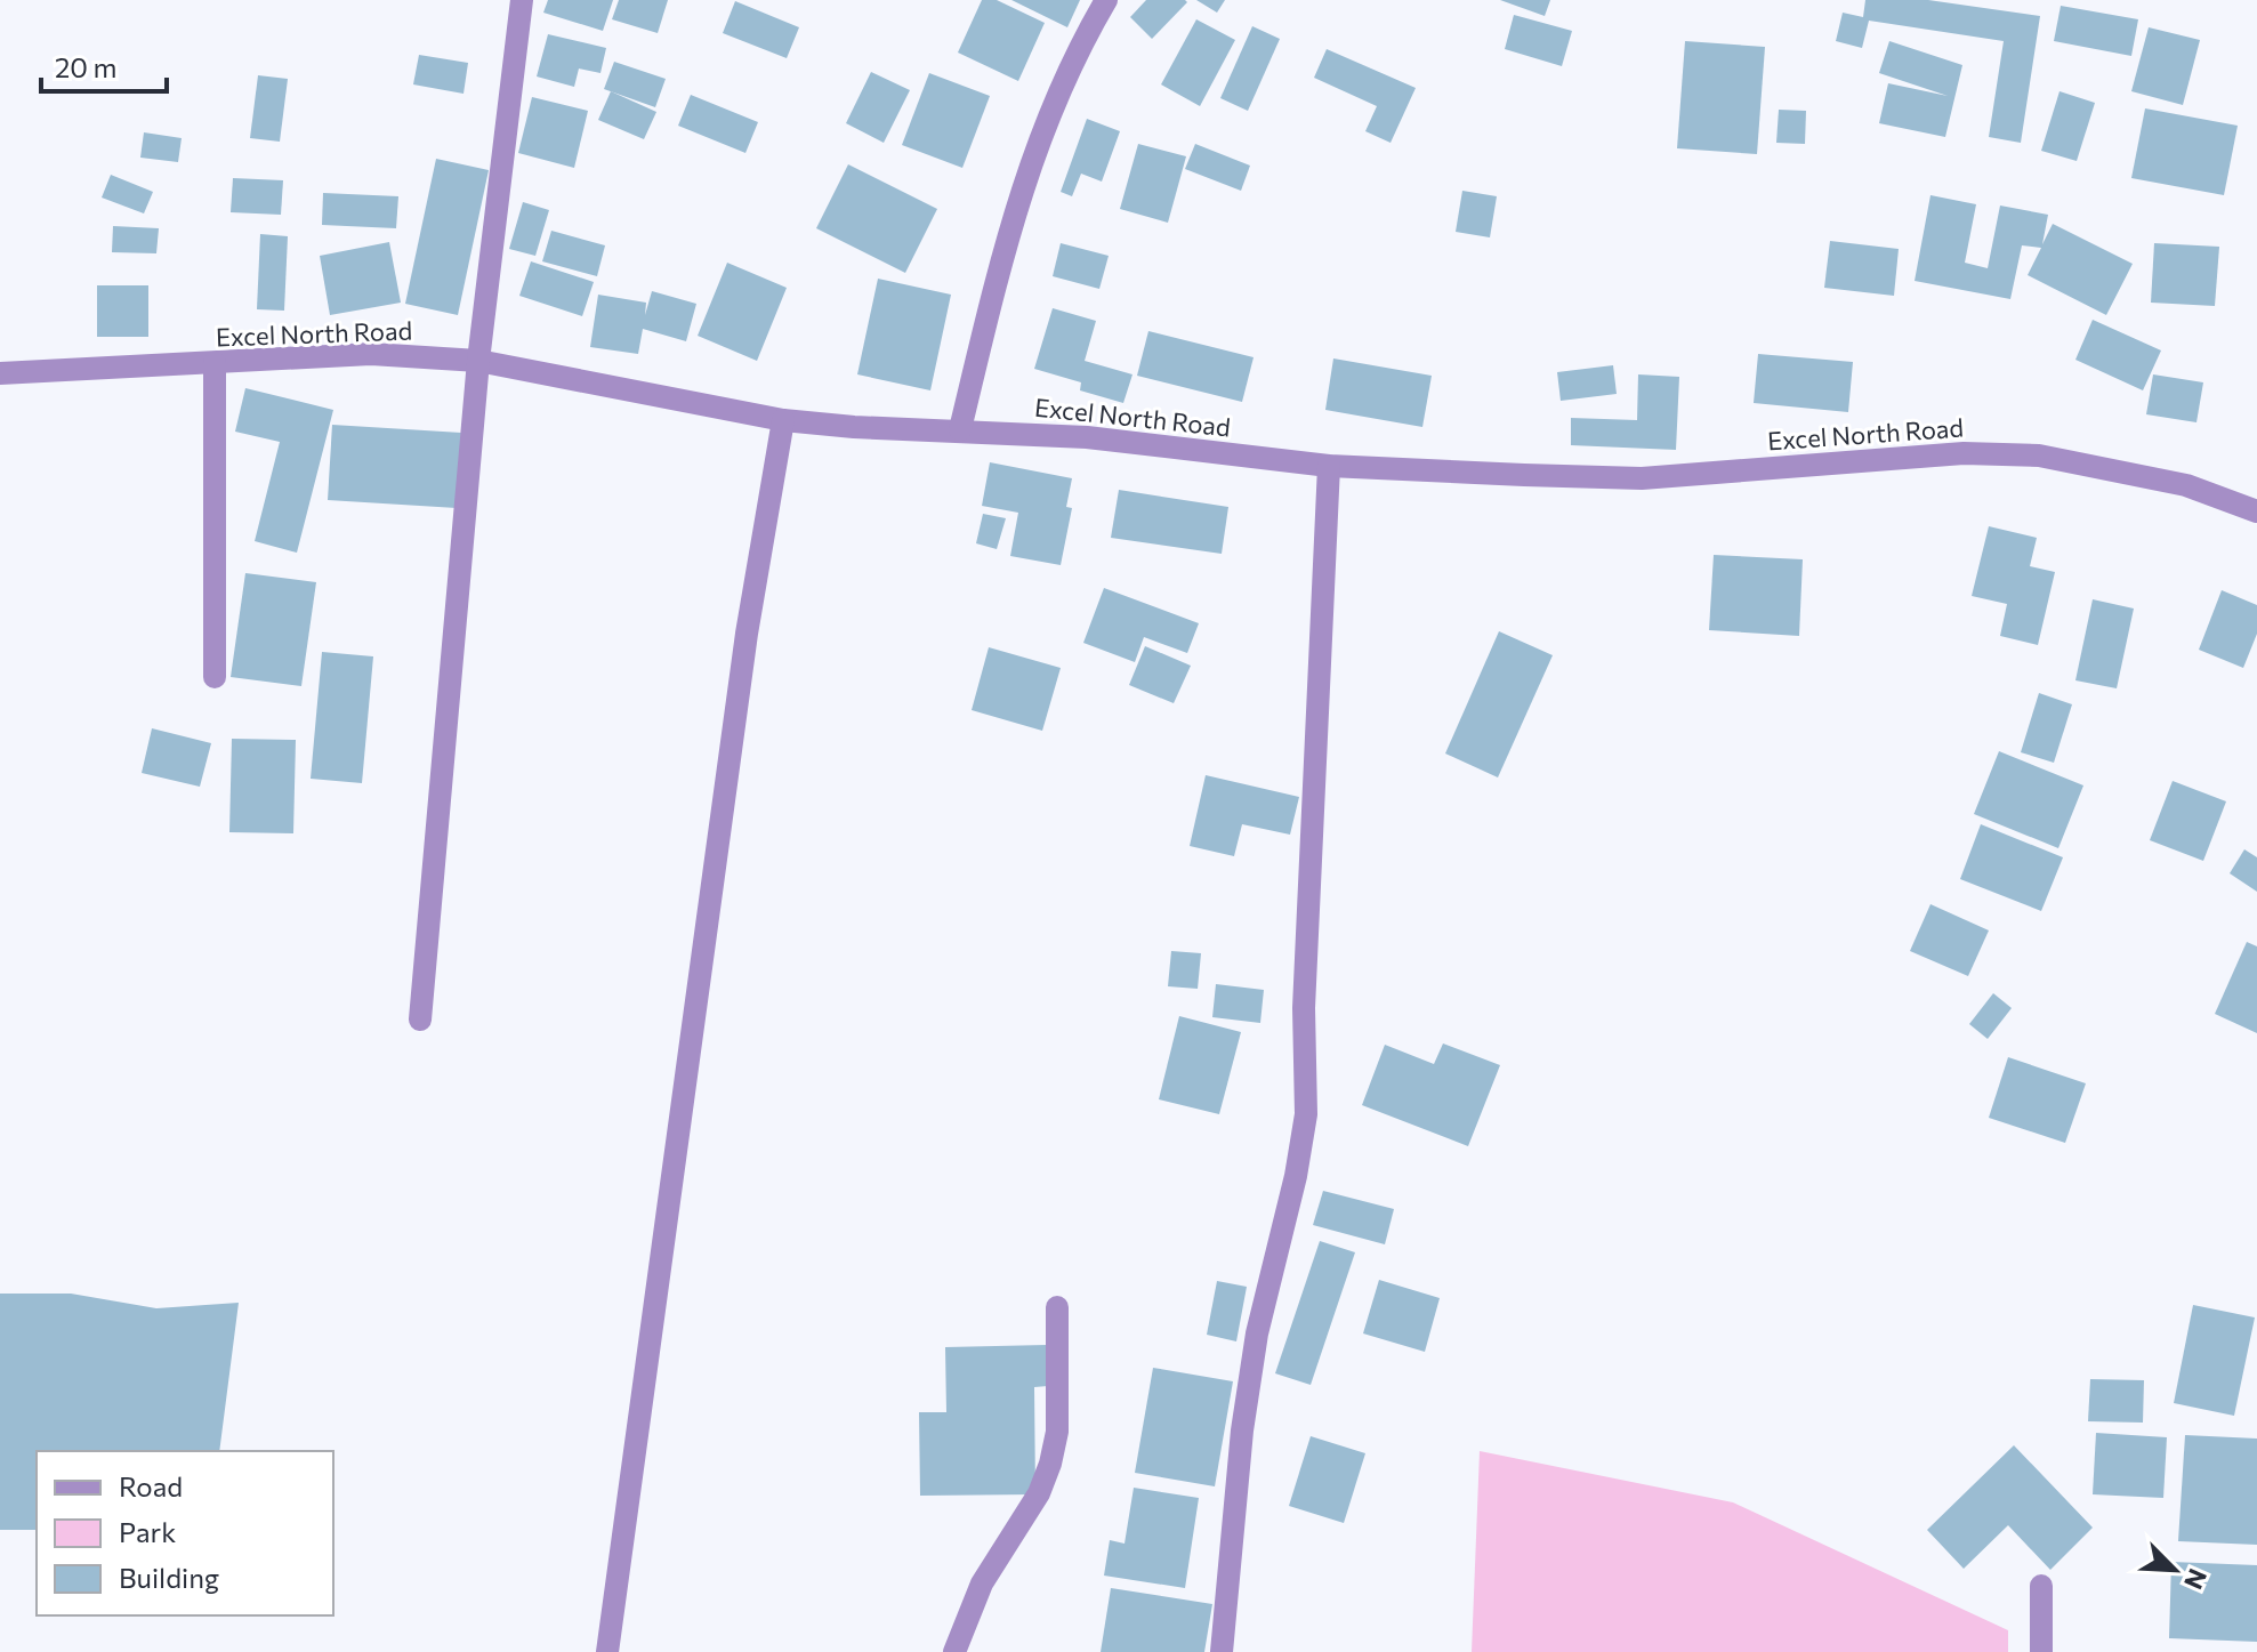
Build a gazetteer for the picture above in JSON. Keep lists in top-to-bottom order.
{
  "streets": {
    "street": ["Excel North Road"]
  },
  "legend": ["Road", "Park", "Building"],
  "scale_bar": "20 m",
  "north": "bottom right"
}
